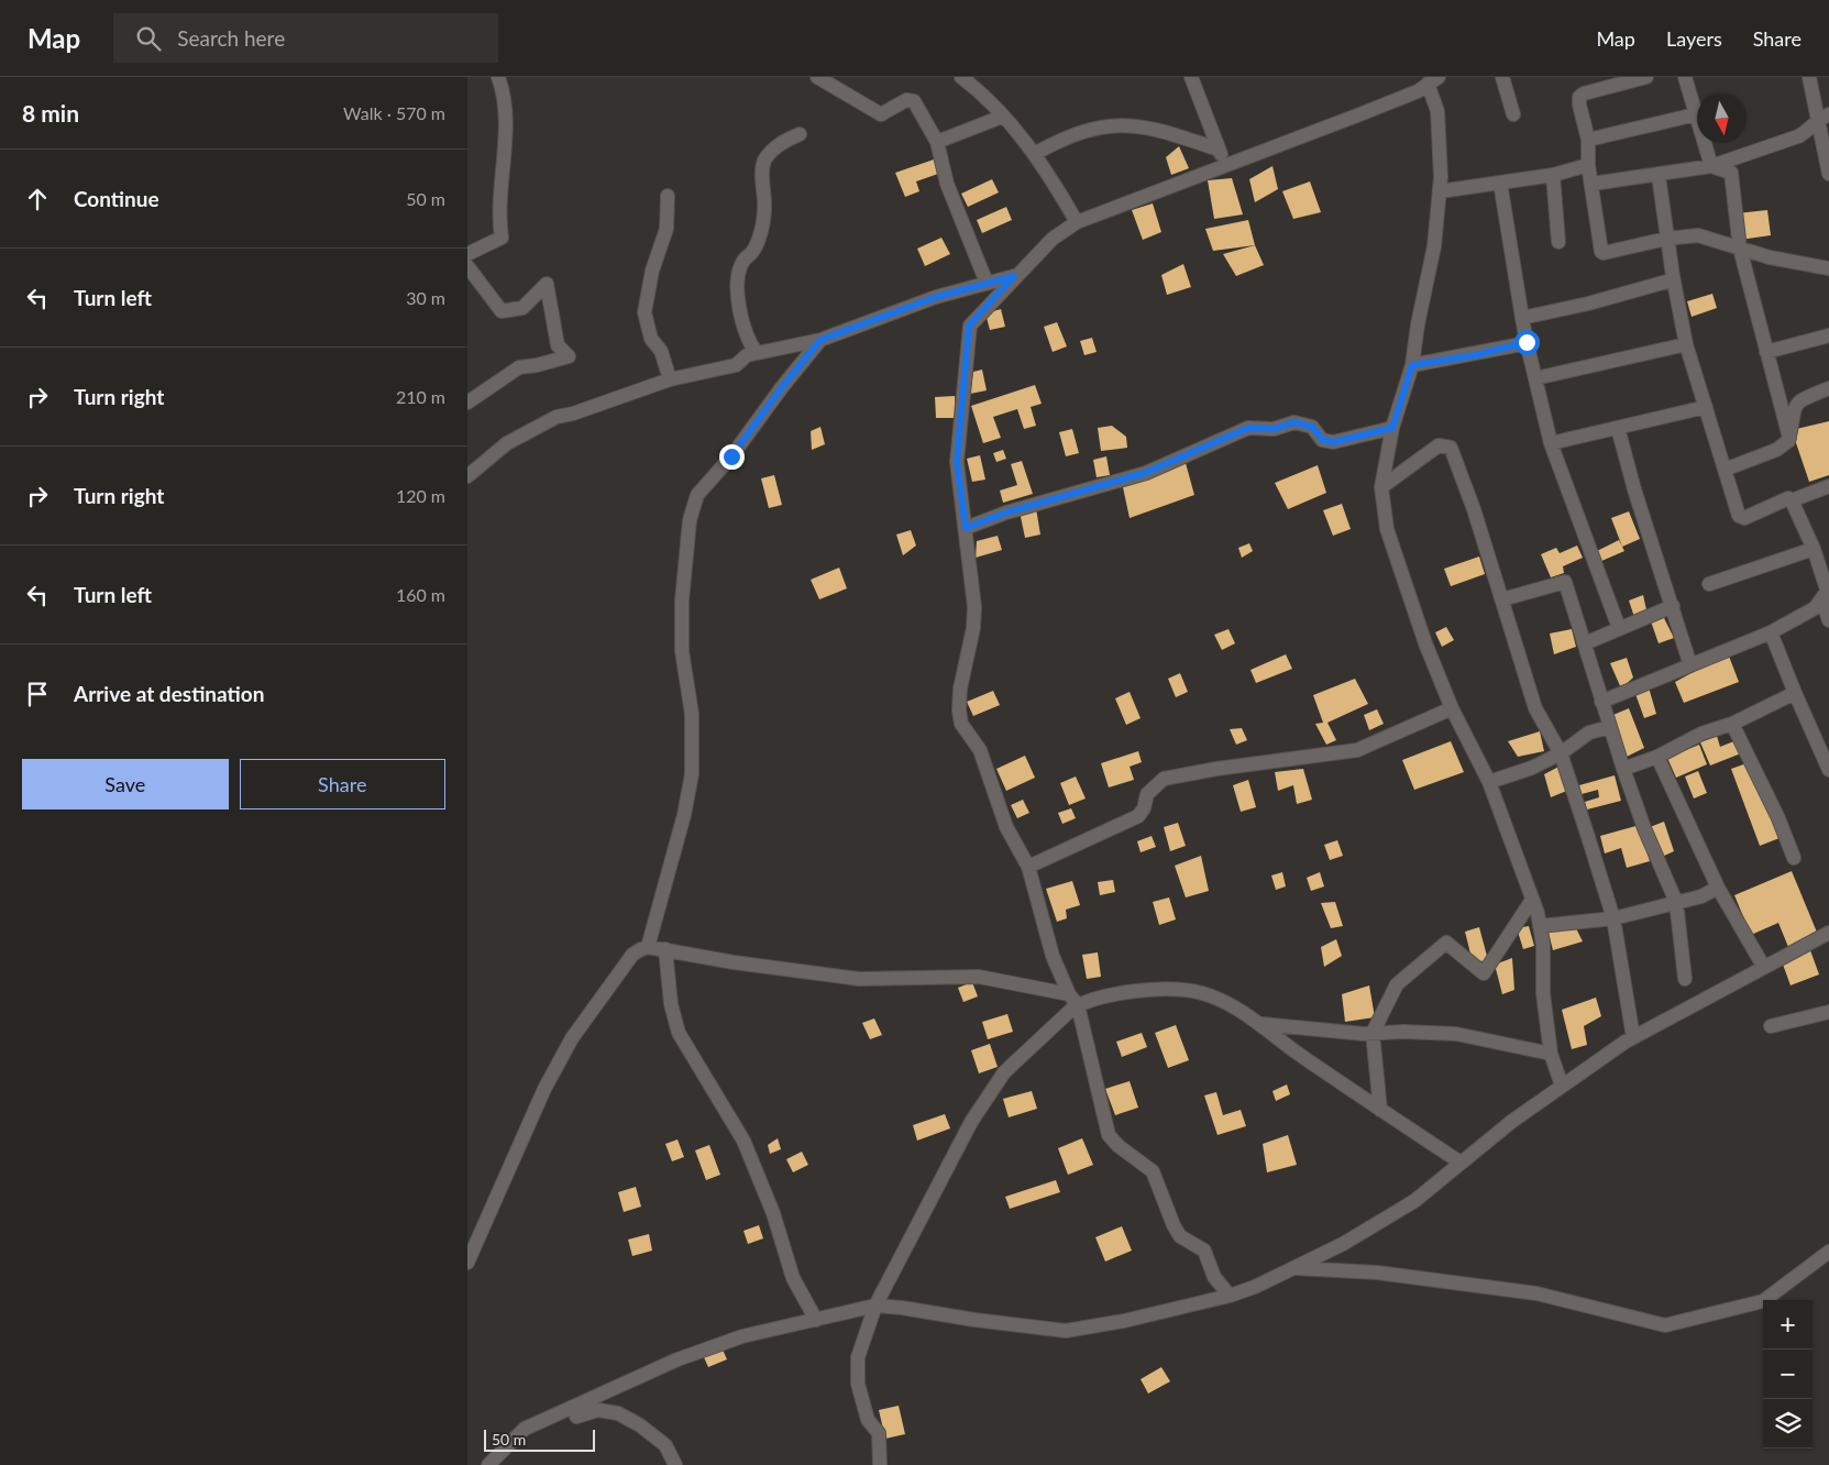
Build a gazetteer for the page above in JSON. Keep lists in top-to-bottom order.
{
  "scale_bar": "50 m",
  "north": "bottom",
  "page": {
    "header": "Map",
    "search": "Search here",
    "nav": ["Map", "Layers", "Share"],
    "heading": ["8 min", "Walk · 570 m"],
    "list": [
      ["Continue", "50 m"],
      ["Turn left", "30 m"],
      ["Turn right", "210 m"],
      ["Turn right", "120 m"],
      ["Turn left", "160 m"],
      "Arrive at destination"
    ],
    "buttons": ["Save", "Share"],
    "map_buttons": ["+", "−"],
    "scale": "50 m"
  }
}
